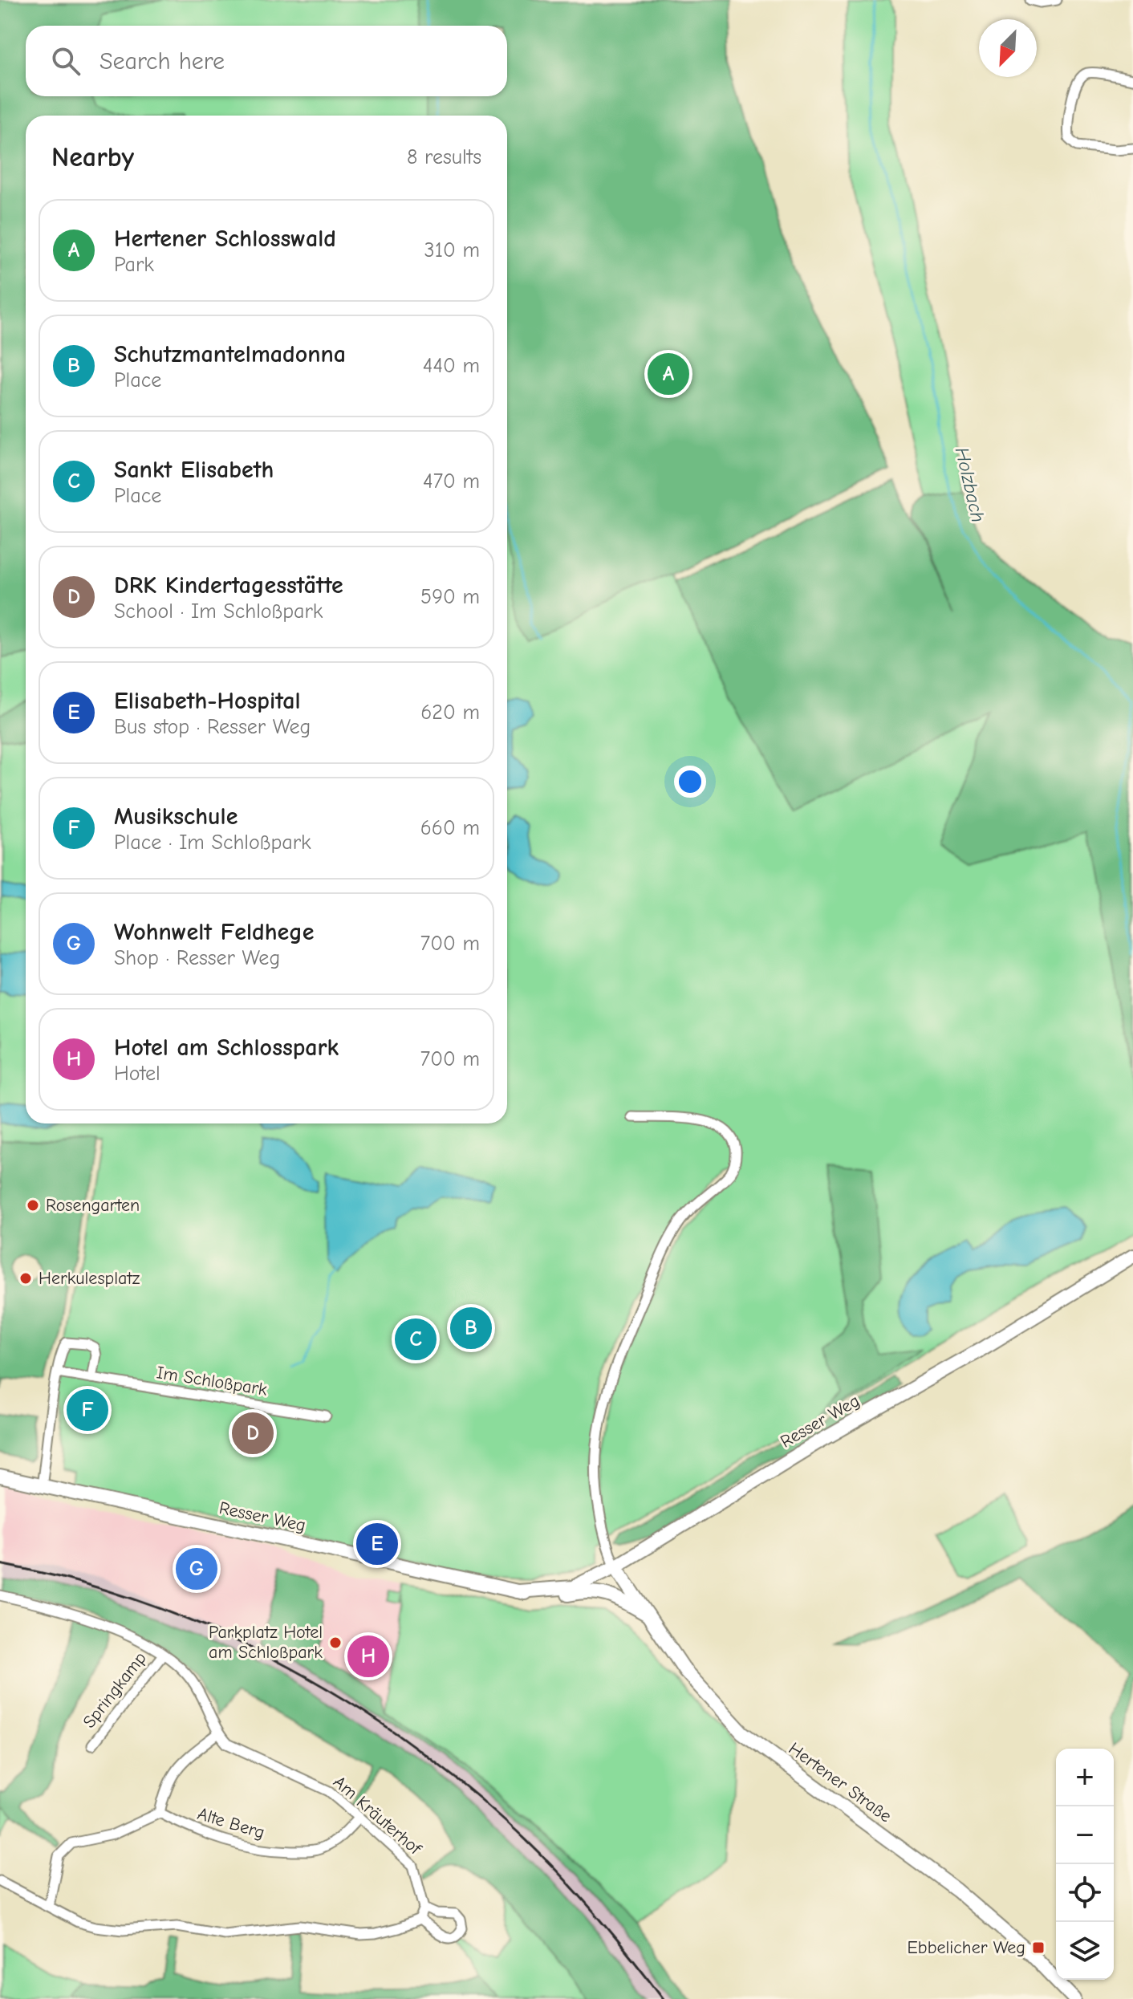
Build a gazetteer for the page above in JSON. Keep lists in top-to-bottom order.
{
  "streets": {
    "main road": ["Resser Weg", "Hertener Straße"],
    "street": [
      "Im Schloßpark",
      "Springkamp",
      "Am Kräuterhof",
      "Alte Berg"
    ]
  },
  "crossings": [
    ["Resser Weg", "Hertener Straße"],
    ["Springkamp", "Am Kräuterhof"],
    ["Am Kräuterhof", "Alte Berg"]
  ],
  "water": ["Holzbach"],
  "places": {
    "other": ["Rosengarten", "Herkulesplatz", "Parkplatz Hotel am Schloßpark"],
    "transit": ["Ebbelicher Weg"]
  },
  "north": "bottom left",
  "page": {
    "search": "Search here",
    "heading": ["Nearby", "8 results"],
    "list": [
      {
        "mark": "A",
        "name": "Hertener Schlosswald",
        "note": "Park",
        "value": "310 m"
      },
      {
        "mark": "B",
        "name": "Schutzmantelmadonna",
        "note": "Place",
        "value": "440 m"
      },
      {
        "mark": "C",
        "name": "Sankt Elisabeth",
        "note": "Place",
        "value": "470 m"
      },
      {
        "mark": "D",
        "name": "DRK Kindertagesstätte",
        "note": "School · Im Schloßpark",
        "value": "590 m"
      },
      {
        "mark": "E",
        "name": "Elisabeth-Hospital",
        "note": "Bus stop · Resser Weg",
        "value": "620 m"
      },
      {
        "mark": "F",
        "name": "Musikschule",
        "note": "Place · Im Schloßpark",
        "value": "660 m"
      },
      {
        "mark": "G",
        "name": "Wohnwelt Feldhege",
        "note": "Shop · Resser Weg",
        "value": "700 m"
      },
      {
        "mark": "H",
        "name": "Hotel am Schlosspark",
        "note": "Hotel",
        "value": "700 m"
      }
    ],
    "pins": [
      "A",
      "B",
      "C",
      "F",
      "D",
      "E",
      "G",
      "H"
    ],
    "map_buttons": ["+", "−"]
  }
}
